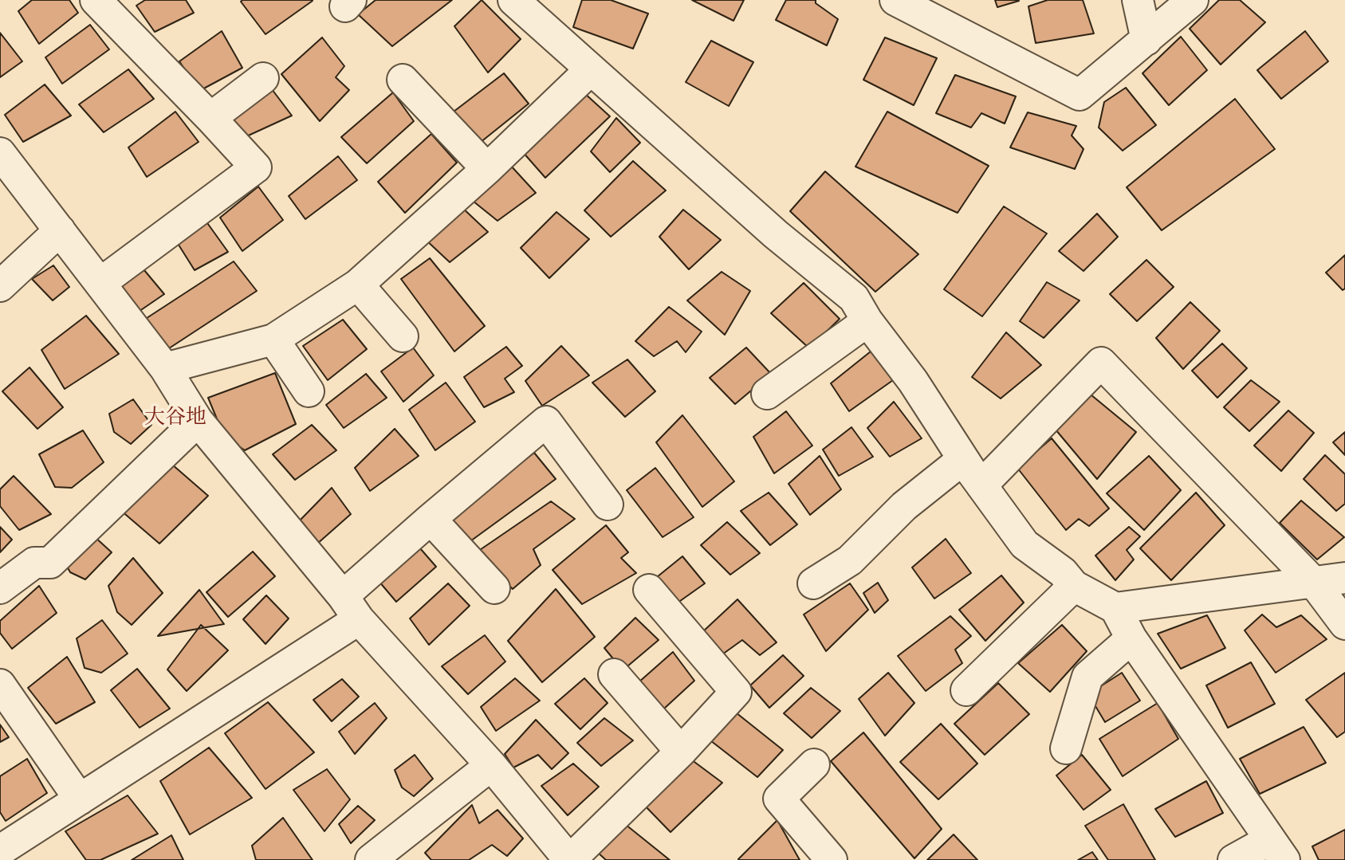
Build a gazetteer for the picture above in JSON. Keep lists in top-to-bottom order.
{
  "districts": ["大谷地"]
}
